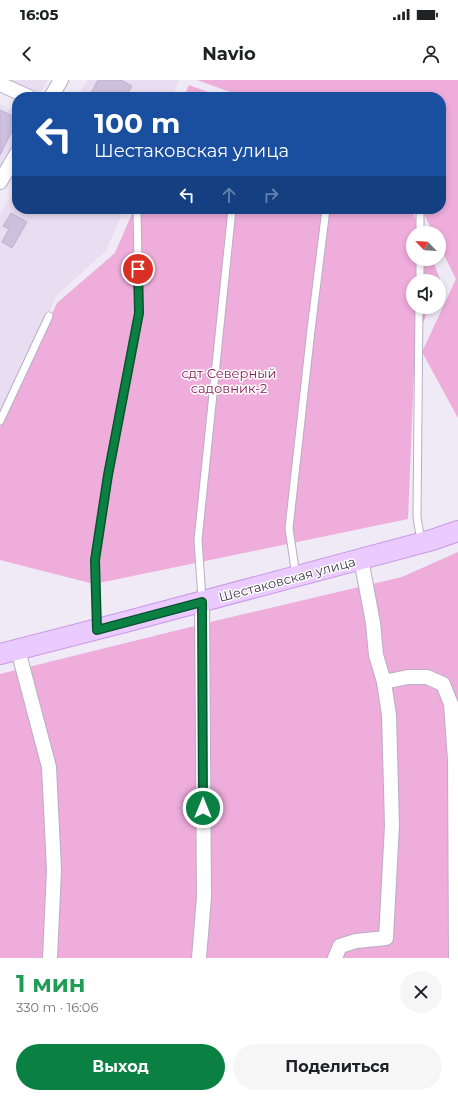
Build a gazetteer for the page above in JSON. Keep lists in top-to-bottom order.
{
  "streets": {
    "main road": ["Шестаковская улица"]
  },
  "parks": ["сдт Северный садовник-2"],
  "north": "top left",
  "page": {
    "status": "16:05",
    "header": "Navio",
    "turn": ["100 m", "Шестаковская улица"],
    "heading": ["1 мин", "330 m · 16:06"],
    "buttons": ["Выход", "Поделиться"]
  }
}
